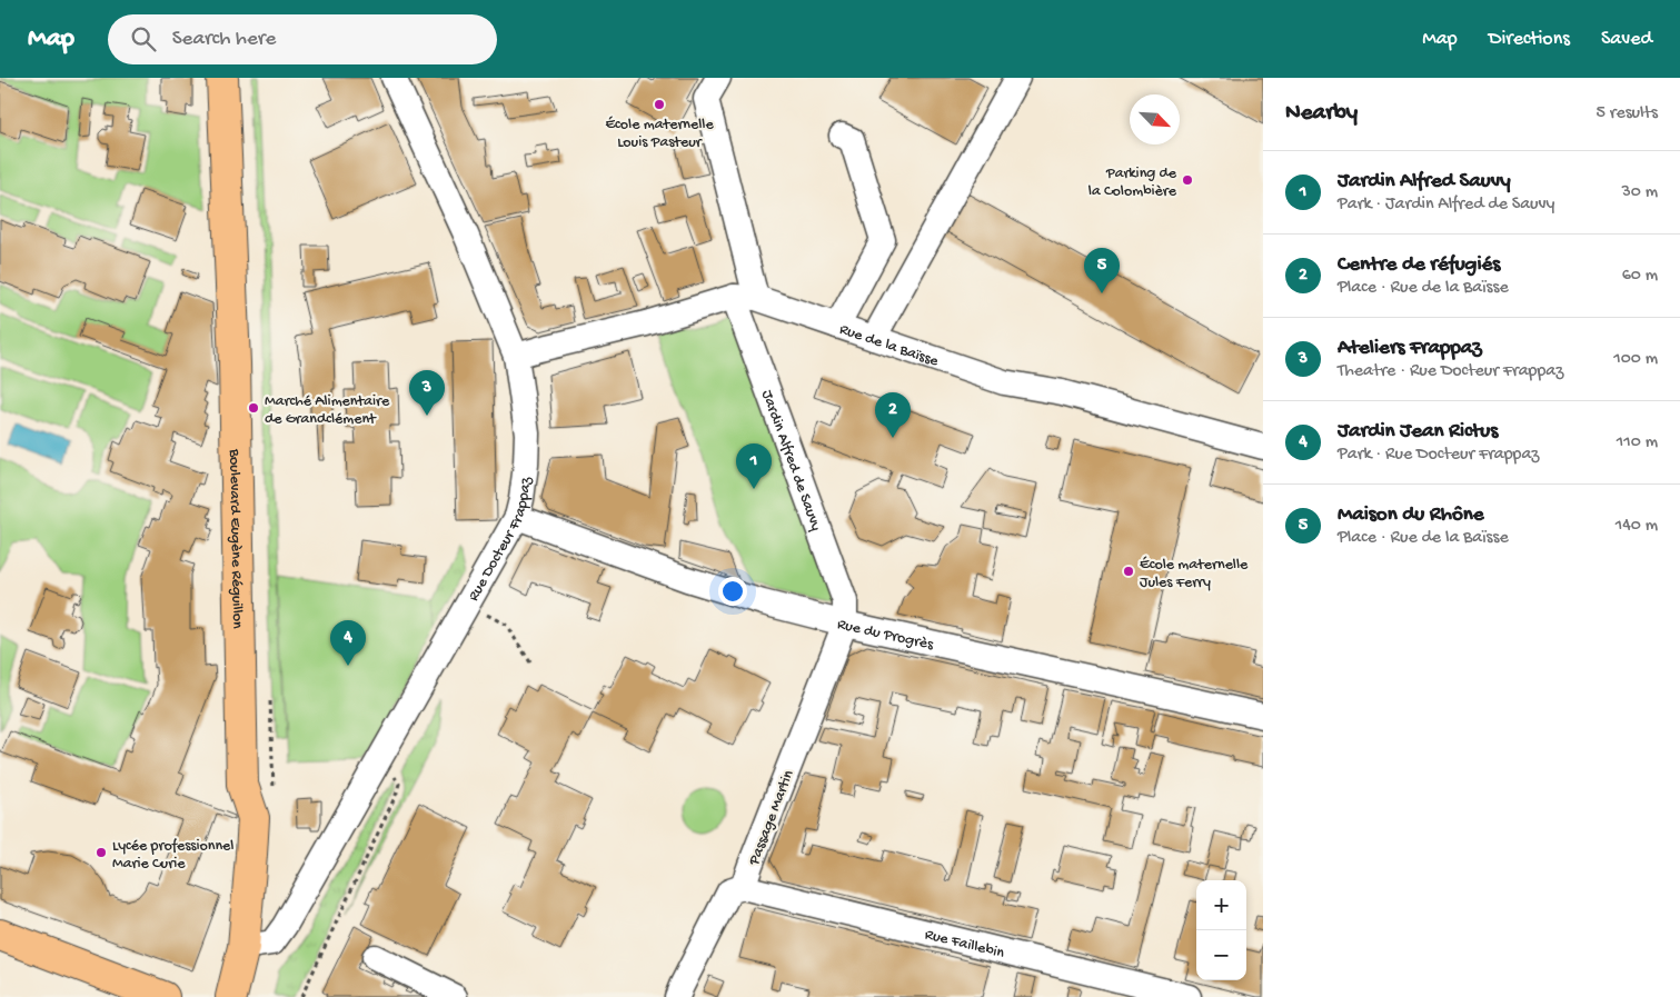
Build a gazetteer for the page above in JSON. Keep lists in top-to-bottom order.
{
  "streets": {
    "main road": ["Boulevard Eugène Réguillon"],
    "street": [
      "Rue de la Baïsse",
      "Jardin Alfred de Sauvy",
      "Rue Docteur Frappaz",
      "Rue du Progrès",
      "Passage Martin",
      "Rue Faillebin"
    ]
  },
  "crossings": [
    ["Rue de la Baïsse", "Jardin Alfred de Sauvy"],
    ["Jardin Alfred de Sauvy", "Rue du Progrès"],
    ["Jardin Alfred de Sauvy", "Passage Martin"],
    ["Rue Docteur Frappaz", "Boulevard Eugène Réguillon"],
    ["Rue Docteur Frappaz", "Rue du Progrès"],
    ["Rue du Progrès", "Passage Martin"],
    ["Passage Martin", "Rue Faillebin"]
  ],
  "places": [
    "École maternelle Louis Pasteur",
    "Parking de la Colombière",
    "Marché Alimentaire de Grandclément",
    "École maternelle Jules Ferry",
    "Lycée professionnel Marie Curie"
  ],
  "north": "bottom right",
  "page": {
    "header": "Map",
    "search": "Search here",
    "nav": ["Map", "Directions", "Saved"],
    "heading": ["Nearby", "5 results"],
    "list": [
      {
        "mark": "1",
        "name": "Jardin Alfred Sauvy",
        "note": "Park · Jardin Alfred de Sauvy",
        "value": "30 m"
      },
      {
        "mark": "2",
        "name": "Centre de réfugiés",
        "note": "Place · Rue de la Baïsse",
        "value": "60 m"
      },
      {
        "mark": "3",
        "name": "Ateliers Frappaz",
        "note": "Theatre · Rue Docteur Frappaz",
        "value": "100 m"
      },
      {
        "mark": "4",
        "name": "Jardin Jean Rictus",
        "note": "Park · Rue Docteur Frappaz",
        "value": "110 m"
      },
      {
        "mark": "5",
        "name": "Maison du Rhône",
        "note": "Place · Rue de la Baïsse",
        "value": "140 m"
      }
    ],
    "pins": [
      "5",
      "3",
      "2",
      "1",
      "4"
    ],
    "map_buttons": ["+", "−"]
  }
}
